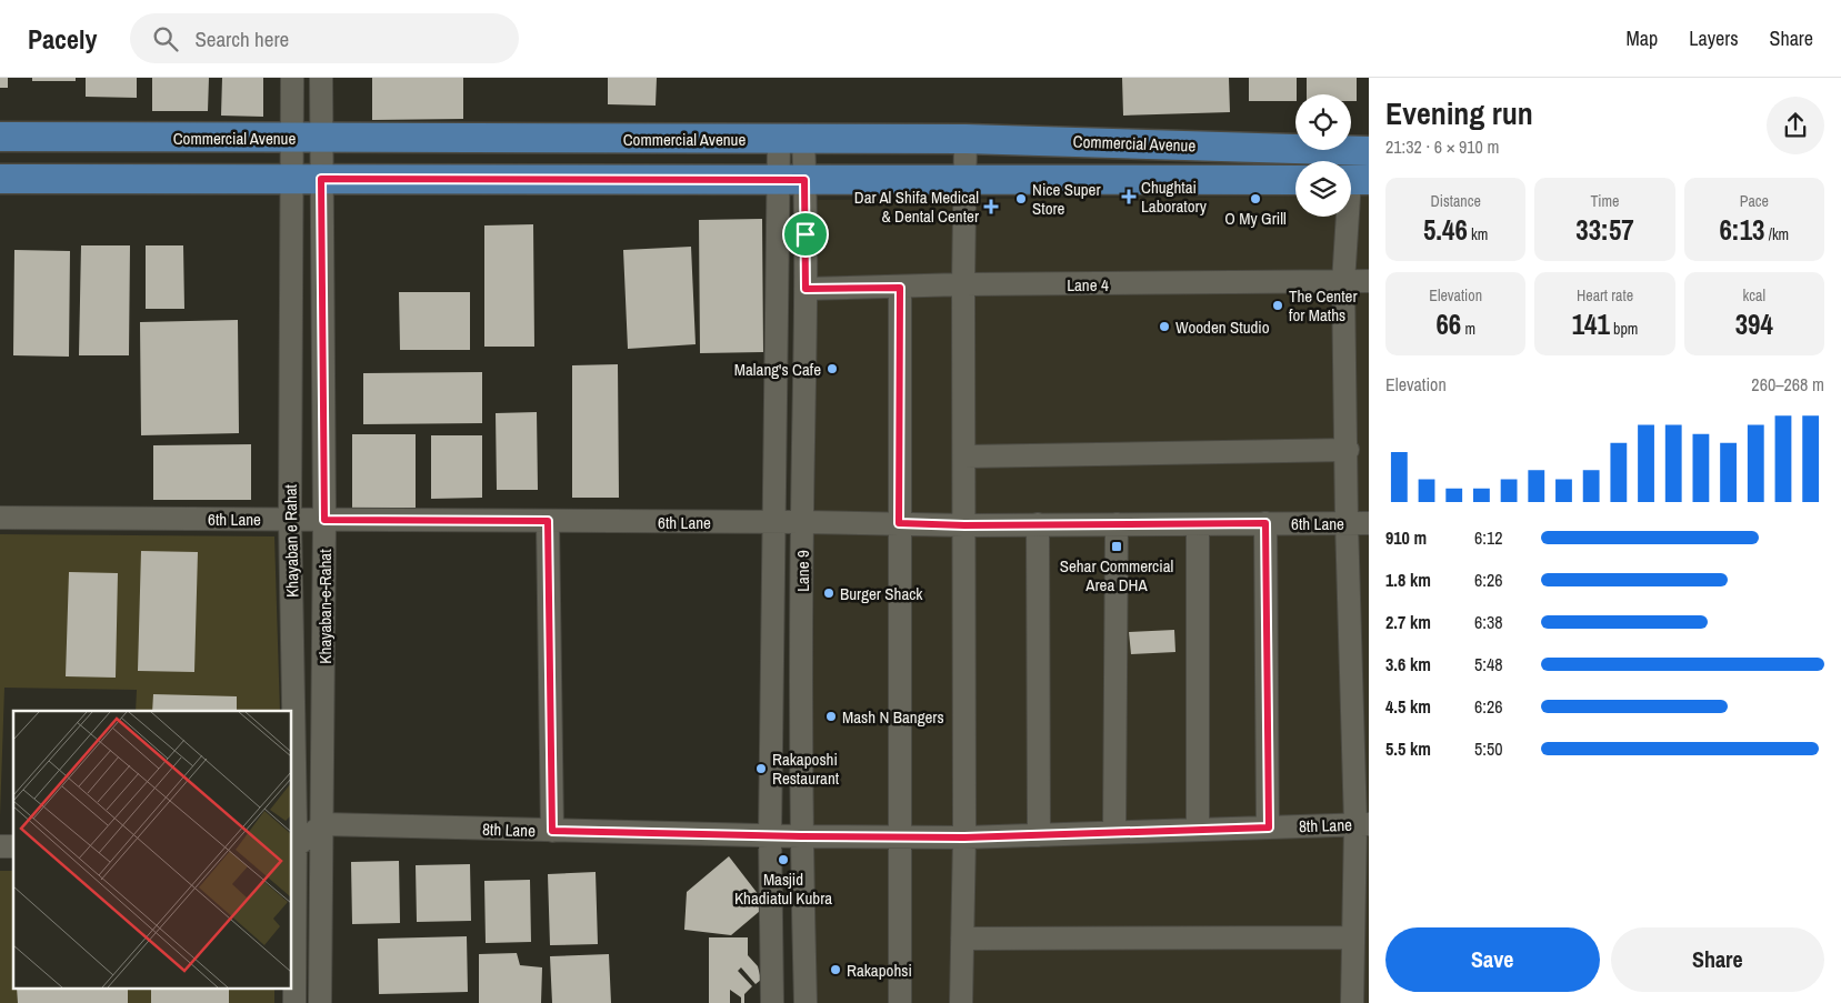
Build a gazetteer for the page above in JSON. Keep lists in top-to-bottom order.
{
  "streets": {
    "main road": ["Commercial Avenue"],
    "street": [
      "Lane 4",
      "6th Lane",
      "Khayaban e Rahat",
      "Lane 9",
      "Khayaban-e-Rahat",
      "8th Lane"
    ]
  },
  "crossings": [
    ["Commercial Avenue", "Khayaban e Rahat"],
    ["Commercial Avenue", "Lane 9"],
    ["Commercial Avenue", "Khayaban-e-Rahat"],
    ["Lane 4", "Lane 9"],
    ["6th Lane", "Khayaban e Rahat"],
    ["6th Lane", "Lane 9"],
    ["6th Lane", "Khayaban-e-Rahat"],
    ["Lane 9", "8th Lane"],
    ["Khayaban-e-Rahat", "8th Lane"]
  ],
  "places": {
    "health": ["Chughtai Laboratory", "Dar Al Shifa Medical & Dental Center"],
    "other": [
      "Nice Super Store",
      "O My Grill",
      "The Center for Maths",
      "Wooden Studio",
      "Malang's Cafe",
      "Burger Shack",
      "Mash N Bangers",
      "Rakaposhi Restaurant",
      "Masjid Khadiatul Kubra",
      "Rakapohsi"
    ],
    "transit": ["Sehar Commercial Area DHA"]
  },
  "page": {
    "header": "Pacely",
    "search": "Search here",
    "nav": ["Map", "Layers", "Share"],
    "heading": ["Evening run", "21:32 · 6 × 910 m"],
    "stats": [
      ["Distance", "5.46 km"],
      ["Time", "33:57"],
      ["Pace", "6:13 /km"],
      ["Elevation", "66 m"],
      ["Heart rate", "141 bpm"],
      ["kcal", "394"]
    ],
    "chart": ["Elevation", "260–268 m"],
    "list": [
      {
        "name": "910 m",
        "note": "6:12"
      },
      {
        "name": "1.8 km",
        "note": "6:26"
      },
      {
        "name": "2.7 km",
        "note": "6:38"
      },
      {
        "name": "3.6 km",
        "note": "5:48"
      },
      {
        "name": "4.5 km",
        "note": "6:26"
      },
      {
        "name": "5.5 km",
        "note": "5:50"
      }
    ],
    "buttons": ["Save", "Share"]
  }
}
